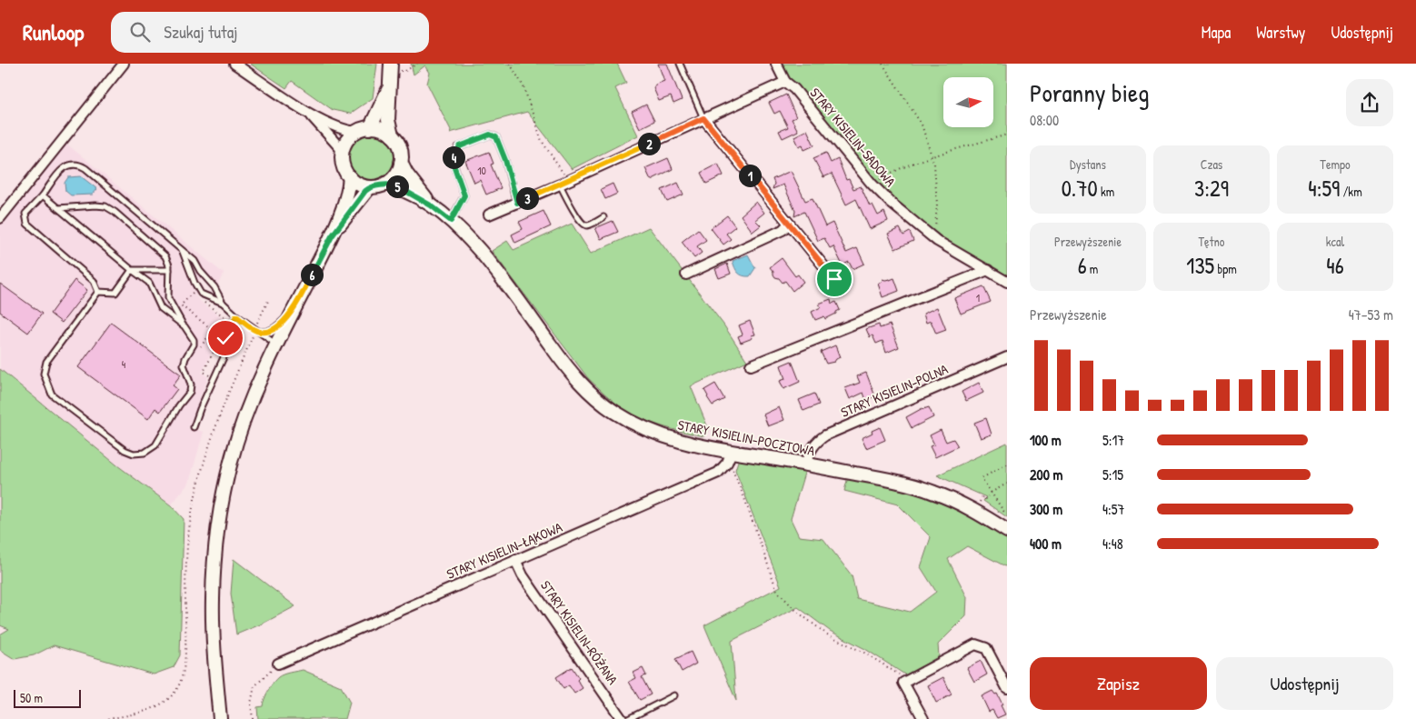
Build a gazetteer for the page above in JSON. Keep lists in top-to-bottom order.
{
  "streets": {
    "main road": ["STARY KISIELIN-POCZTOWA"],
    "street": [
      "STARY KISIELIN-SADOWA",
      "STARY KISIELIN-POLNA",
      "STARY KISIELIN-ŁĄKOWA",
      "STARY KISIELIN-RÓŻANA"
    ]
  },
  "crossings": [
    ["STARY KISIELIN-POLNA", "STARY KISIELIN-POCZTOWA"],
    ["STARY KISIELIN-POCZTOWA", "STARY KISIELIN-ŁĄKOWA"],
    ["STARY KISIELIN-ŁĄKOWA", "STARY KISIELIN-RÓŻANA"]
  ],
  "house_numbers": ["10", "1", "4"],
  "scale_bar": "50 m",
  "north": "right",
  "page": {
    "header": "Runloop",
    "search": "Szukaj tutaj",
    "nav": ["Mapa", "Warstwy", "Udostępnij"],
    "heading": ["Poranny bieg", "08:00"],
    "pins": [
      "2",
      "4",
      "1",
      "5",
      "3",
      "6"
    ],
    "stats": [
      ["Dystans", "0.70 km"],
      ["Czas", "3:29"],
      ["Tempo", "4:59 /km"],
      ["Przewyższenie", "6 m"],
      ["Tętno", "135 bpm"],
      ["kcal", "46"]
    ],
    "chart": ["Przewyższenie", "47–53 m"],
    "list": [
      {
        "name": "100 m",
        "note": "5:17"
      },
      {
        "name": "200 m",
        "note": "5:15"
      },
      {
        "name": "300 m",
        "note": "4:57"
      },
      {
        "name": "400 m",
        "note": "4:48"
      }
    ],
    "buttons": ["Zapisz", "Udostępnij"],
    "scale": "50 m"
  }
}
